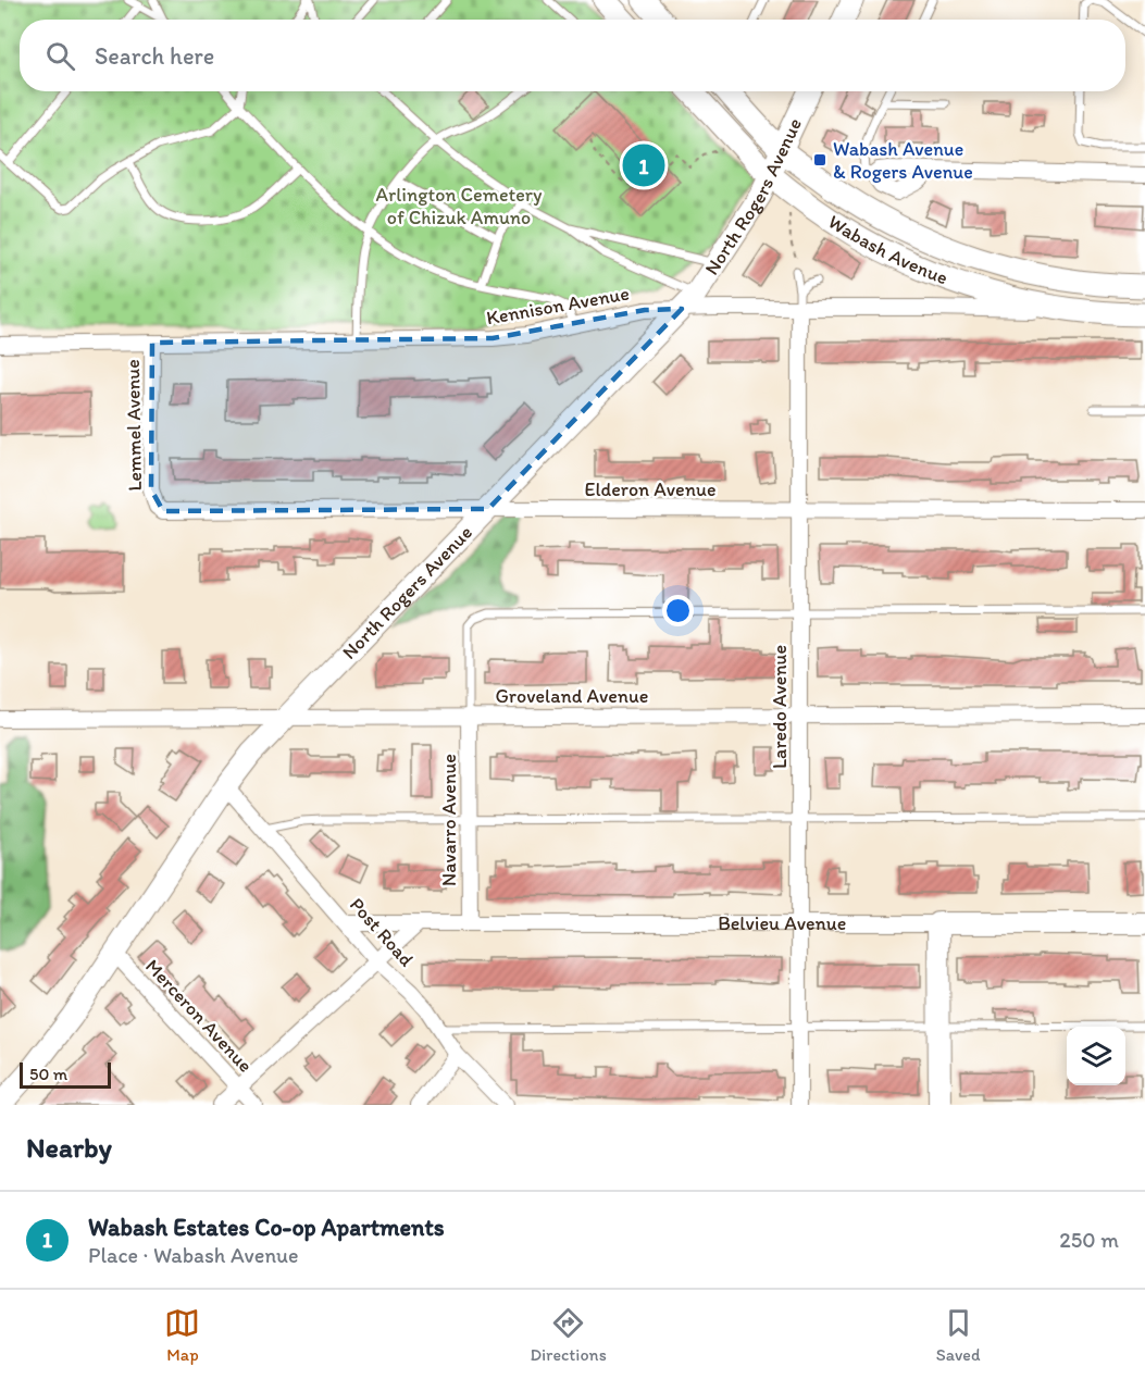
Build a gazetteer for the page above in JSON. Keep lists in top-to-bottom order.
{
  "streets": {
    "main road": ["Wabash Avenue"],
    "street": [
      "North Rogers Avenue",
      "Kennison Avenue",
      "Lemmel Avenue",
      "Elderon Avenue",
      "Groveland Avenue",
      "Laredo Avenue",
      "Navarro Avenue",
      "Belvieu Avenue",
      "Post Road",
      "Merceron Avenue"
    ]
  },
  "crossings": [
    ["North Rogers Avenue", "Wabash Avenue"],
    ["North Rogers Avenue", "Kennison Avenue"],
    ["North Rogers Avenue", "Elderon Avenue"],
    ["North Rogers Avenue", "Groveland Avenue"],
    ["North Rogers Avenue", "Post Road"],
    ["North Rogers Avenue", "Merceron Avenue"],
    ["Wabash Avenue", "Kennison Avenue"],
    ["Kennison Avenue", "Lemmel Avenue"],
    ["Kennison Avenue", "Laredo Avenue"],
    ["Lemmel Avenue", "Elderon Avenue"],
    ["Elderon Avenue", "Laredo Avenue"],
    ["Groveland Avenue", "Laredo Avenue"],
    ["Groveland Avenue", "Navarro Avenue"],
    ["Laredo Avenue", "Belvieu Avenue"],
    ["Navarro Avenue", "Belvieu Avenue"],
    ["Belvieu Avenue", "Post Road"]
  ],
  "parks": ["Arlington Cemetery of Chizuk Amuno"],
  "places": {
    "transit": ["Wabash Avenue & Rogers Avenue"]
  },
  "scale_bar": "50 m",
  "page": {
    "search": "Search here",
    "pins": "1",
    "scale": "50 m",
    "heading": "Nearby",
    "list": [
      {
        "mark": "1",
        "name": "Wabash Estates Co-op Apartments",
        "note": "Place · Wabash Avenue",
        "value": "250 m"
      }
    ],
    "nav": ["Map", "Directions", "Saved"]
  }
}
